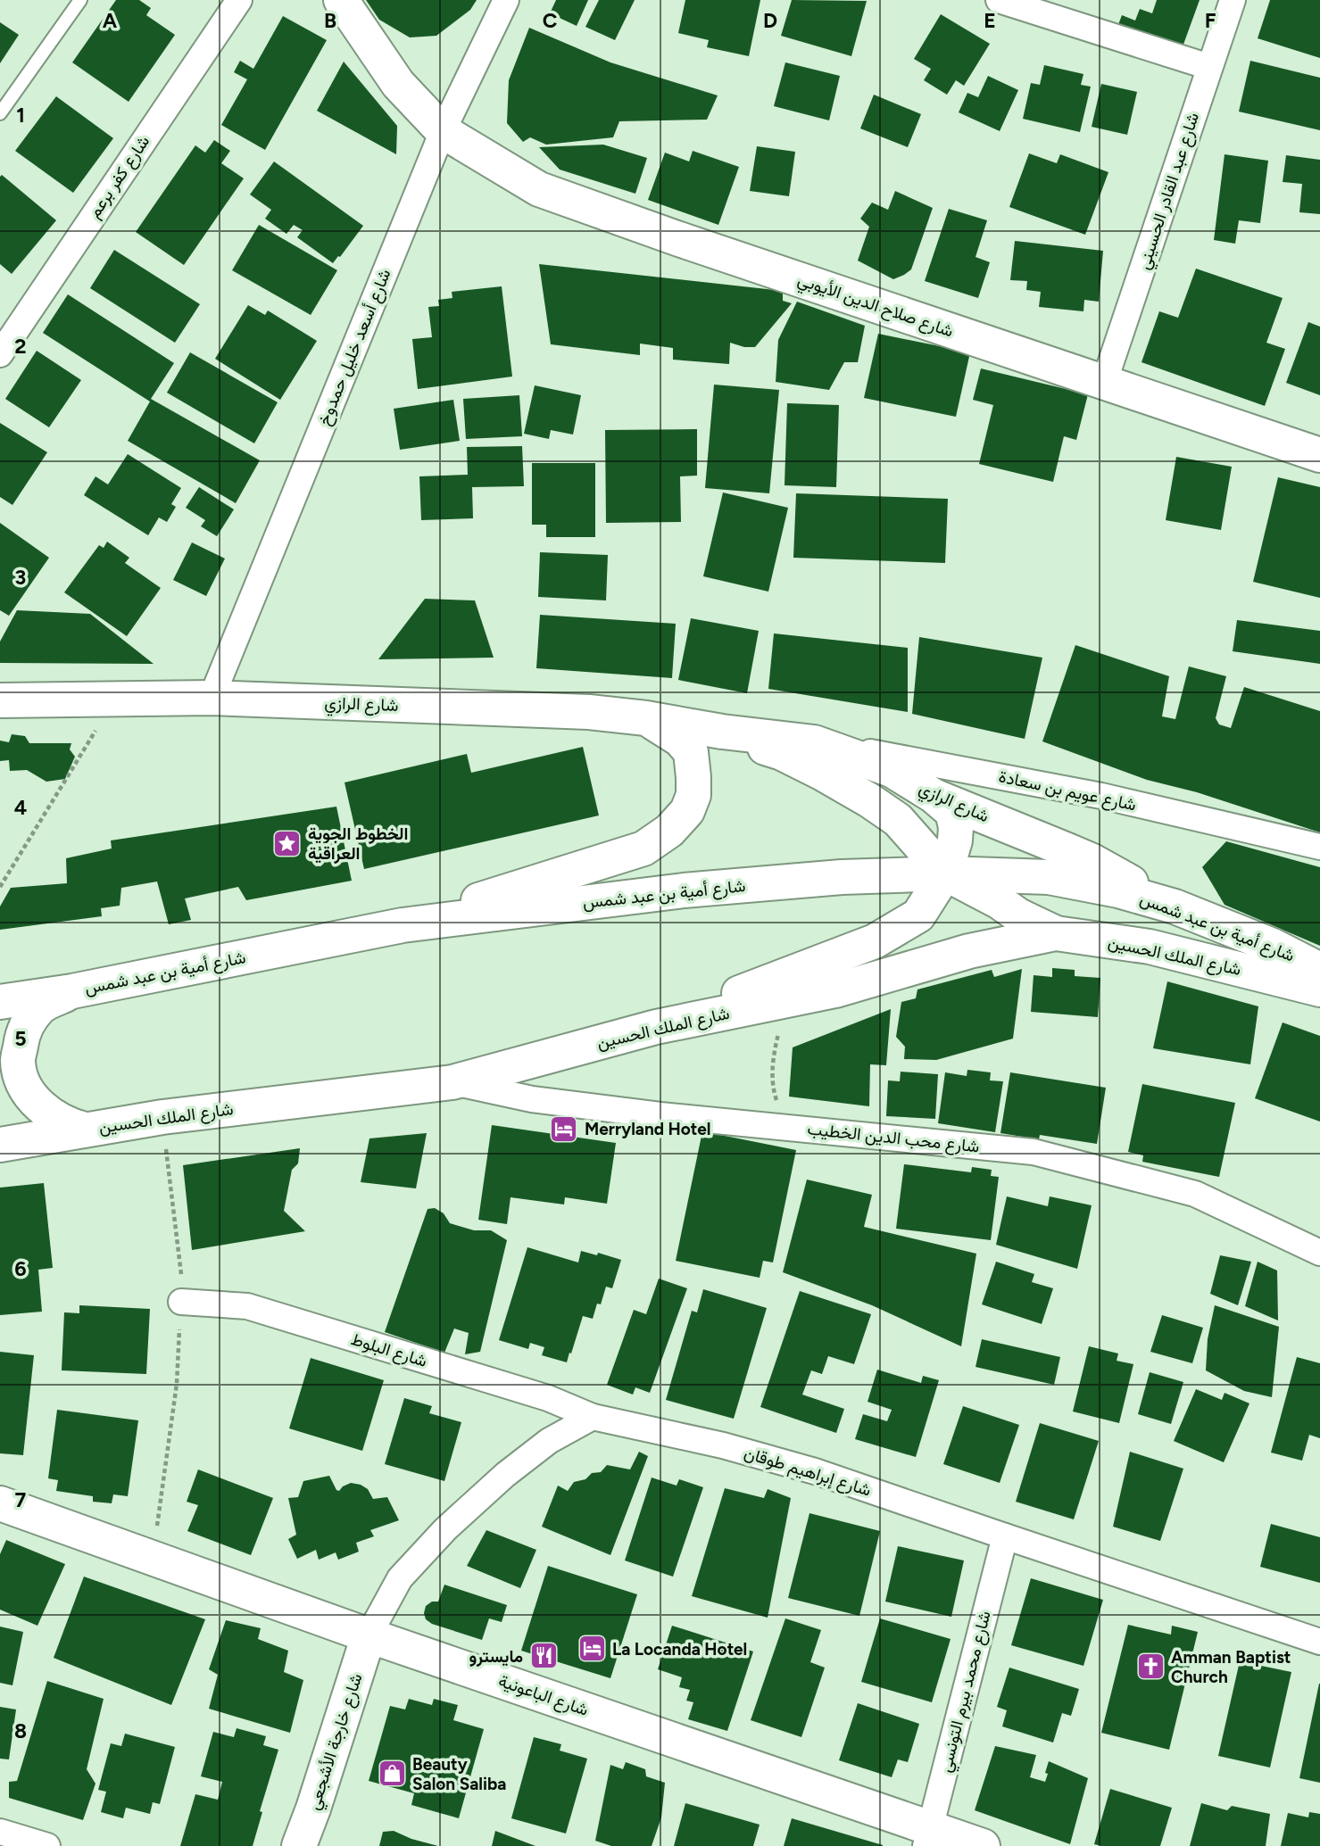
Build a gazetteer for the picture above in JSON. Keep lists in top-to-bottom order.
{
  "streets": {
    "street": [
      "شارع كفر برعم",
      "شارع عبد القادر الحسيني",
      "شارع صلاح الدين الأيوبي",
      "شارع أسعد خليل حمدوخ",
      "شارع الرازي",
      "شارع عويم بن سعادة",
      "شارع أمية بن عبد شمس",
      "شارع الملك الحسين",
      "شارع محب الدين الخطيب",
      "شارع البلوط",
      "شارع إبراهيم طوقان",
      "شارع محمد بيرم التونسي",
      "شارع الباعونية",
      "شارع خارجة الأشجعي"
    ]
  },
  "crossings": [
    ["شارع عبد القادر الحسيني", "شارع صلاح الدين الأيوبي"],
    ["شارع صلاح الدين الأيوبي", "شارع أسعد خليل حمدوخ"],
    ["شارع أسعد خليل حمدوخ", "شارع الرازي"],
    ["شارع الرازي", "شارع عويم بن سعادة"],
    ["شارع الرازي", "شارع أمية بن عبد شمس"],
    ["شارع الرازي", "شارع الملك الحسين"],
    ["شارع الملك الحسين", "شارع محب الدين الخطيب"],
    ["شارع البلوط", "شارع إبراهيم طوقان"],
    ["شارع إبراهيم طوقان", "شارع محمد بيرم التونسي"],
    ["شارع محمد بيرم التونسي", "شارع الباعونية"],
    ["شارع الباعونية", "شارع خارجة الأشجعي"]
  ],
  "places": {
    "place": ["الخطوط الجوية العراقية"],
    "hotel": ["Merryland Hotel", "La Locanda Hotel"],
    "restaurant": ["مايسترو"],
    "church": ["Amman Baptist Church"],
    "shop": ["Beauty Salon Saliba"]
  },
  "grid": {
    "columns": [
      "A",
      "B",
      "C",
      "D",
      "E",
      "F"
    ],
    "rows": [
      "1",
      "2",
      "3",
      "4",
      "5",
      "6",
      "7",
      "8"
    ]
  }
}
